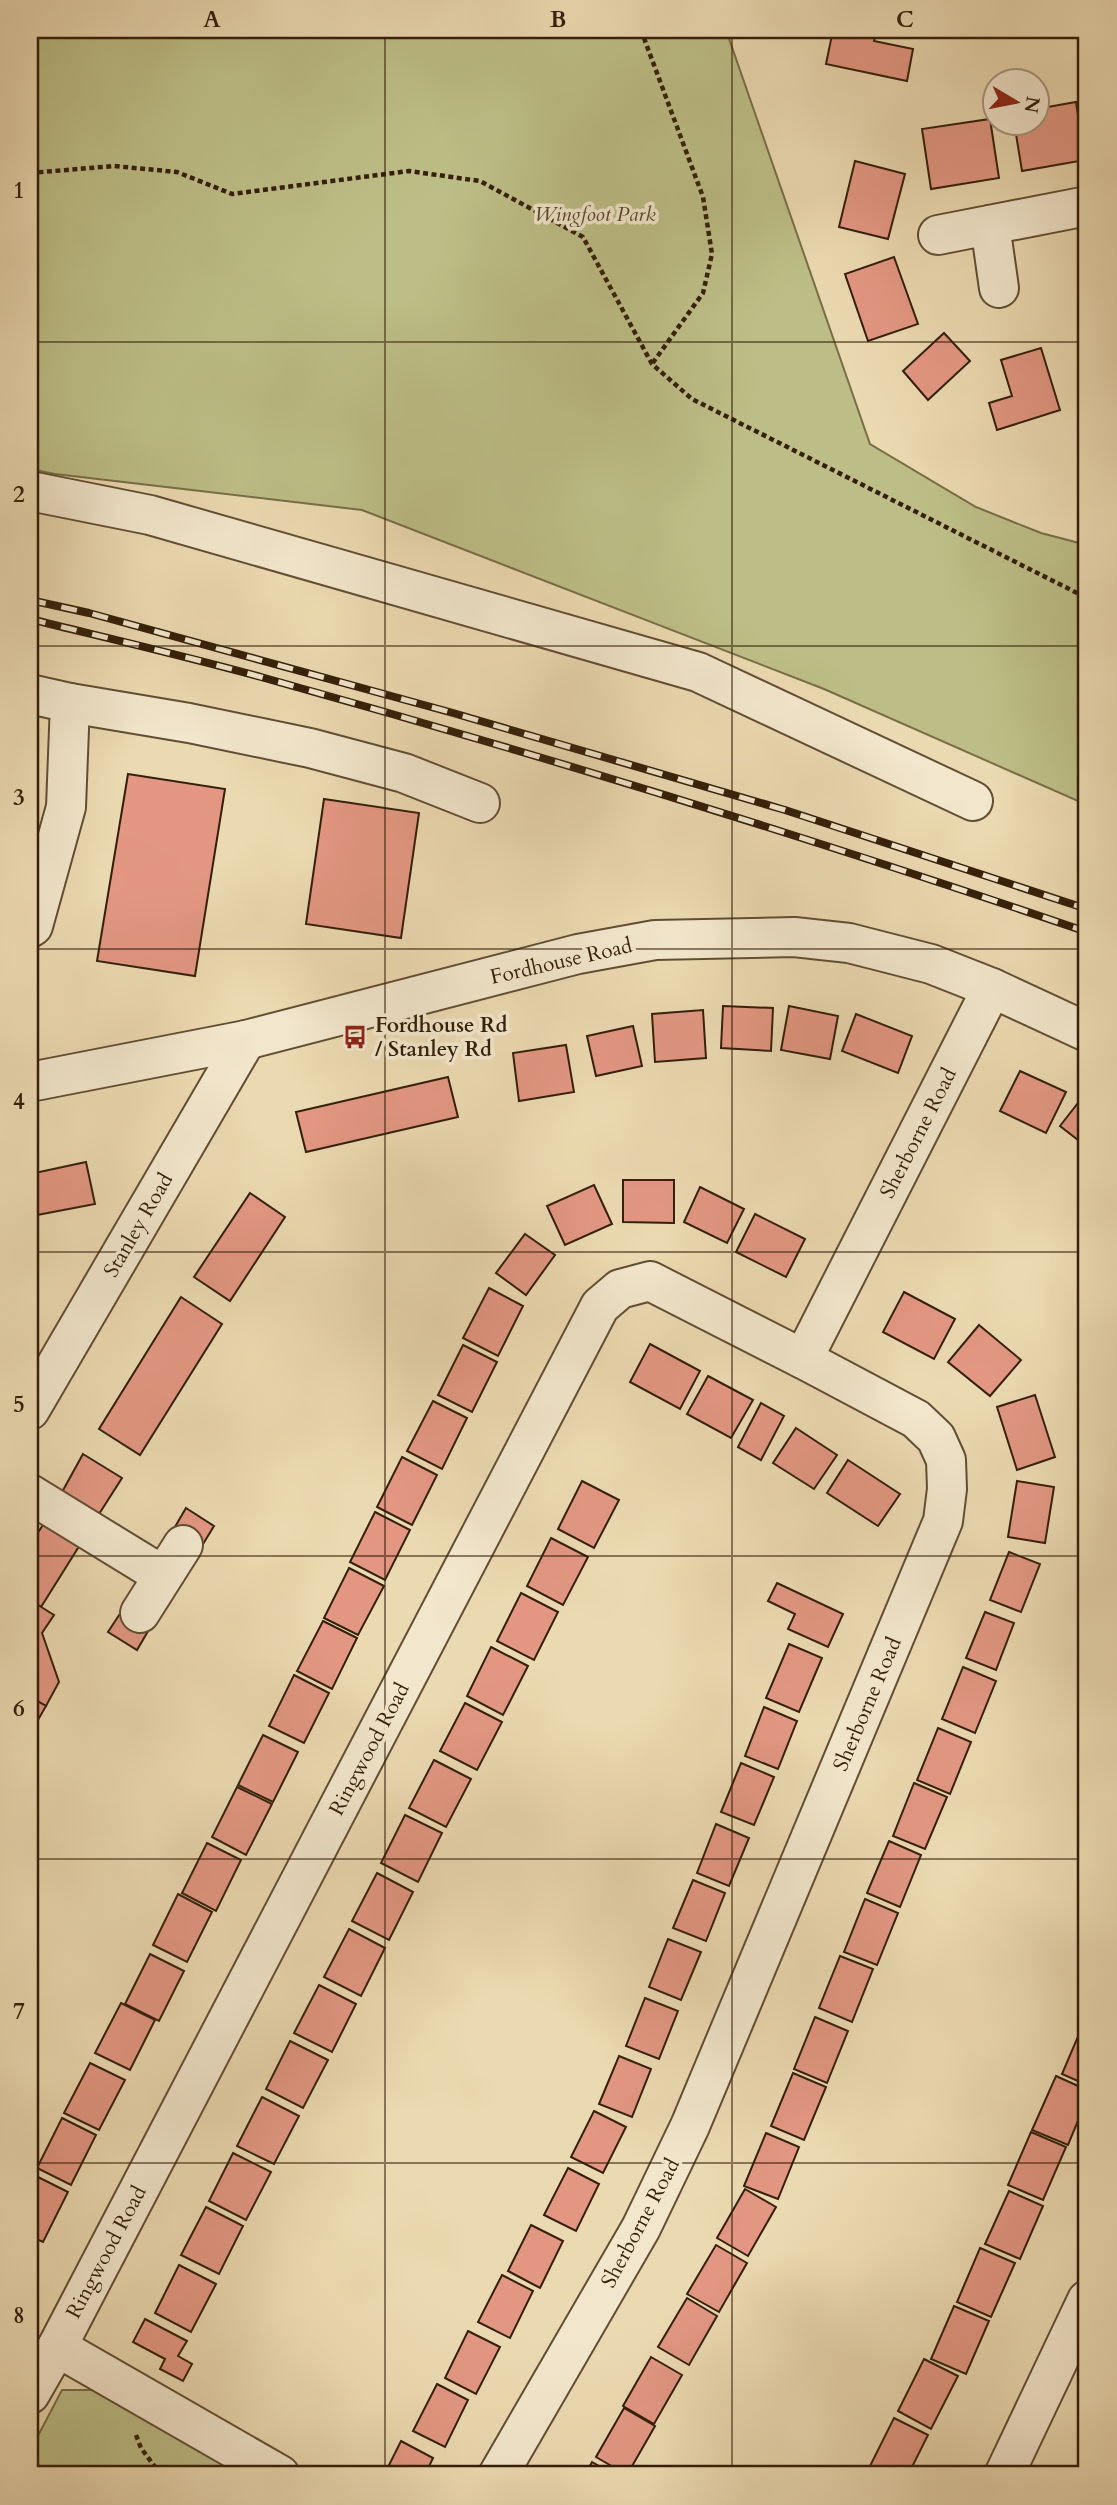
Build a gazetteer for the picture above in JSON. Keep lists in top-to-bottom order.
{
  "streets": {
    "street": [
      "Fordhouse Road",
      "Sherborne Road",
      "Stanley Road",
      "Ringwood Road"
    ]
  },
  "crossings": [
    ["Fordhouse Road", "Sherborne Road"],
    ["Fordhouse Road", "Stanley Road"],
    ["Sherborne Road", "Ringwood Road"]
  ],
  "parks": ["Wingfoot Park"],
  "places": {
    "bus stop": ["Fordhouse Rd / Stanley Rd"]
  },
  "north": "right",
  "grid": {
    "columns": ["A", "B", "C"],
    "rows": [
      "1",
      "2",
      "3",
      "4",
      "5",
      "6",
      "7",
      "8"
    ]
  }
}
